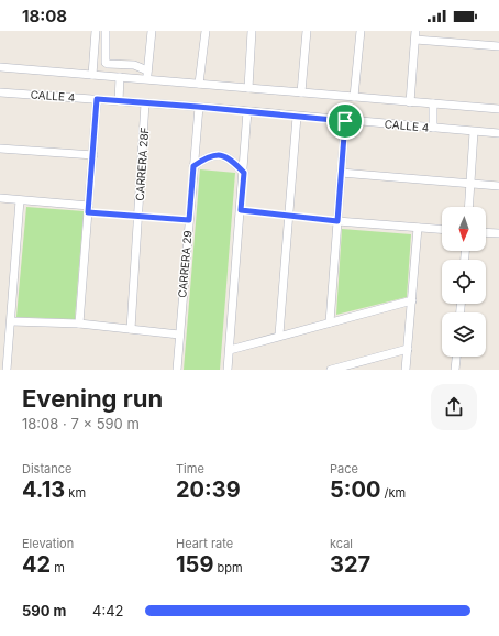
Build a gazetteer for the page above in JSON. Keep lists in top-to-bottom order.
{
  "streets": {
    "street": ["CALLE 4", "CARRERA 28F", "CARRERA 29"]
  },
  "crossings": [
    ["CALLE 4", "CARRERA 28F"],
    ["CALLE 4", "CARRERA 29"]
  ],
  "north": "bottom",
  "page": {
    "status": "18:08",
    "heading": ["Evening run", "18:08 · 7 × 590 m"],
    "stats": [
      ["Distance", "4.13 km"],
      ["Time", "20:39"],
      ["Pace", "5:00 /km"],
      ["Elevation", "42 m"],
      ["Heart rate", "159 bpm"],
      ["kcal", "327"]
    ],
    "list": [
      {
        "name": "590 m",
        "note": "4:42"
      }
    ]
  }
}
